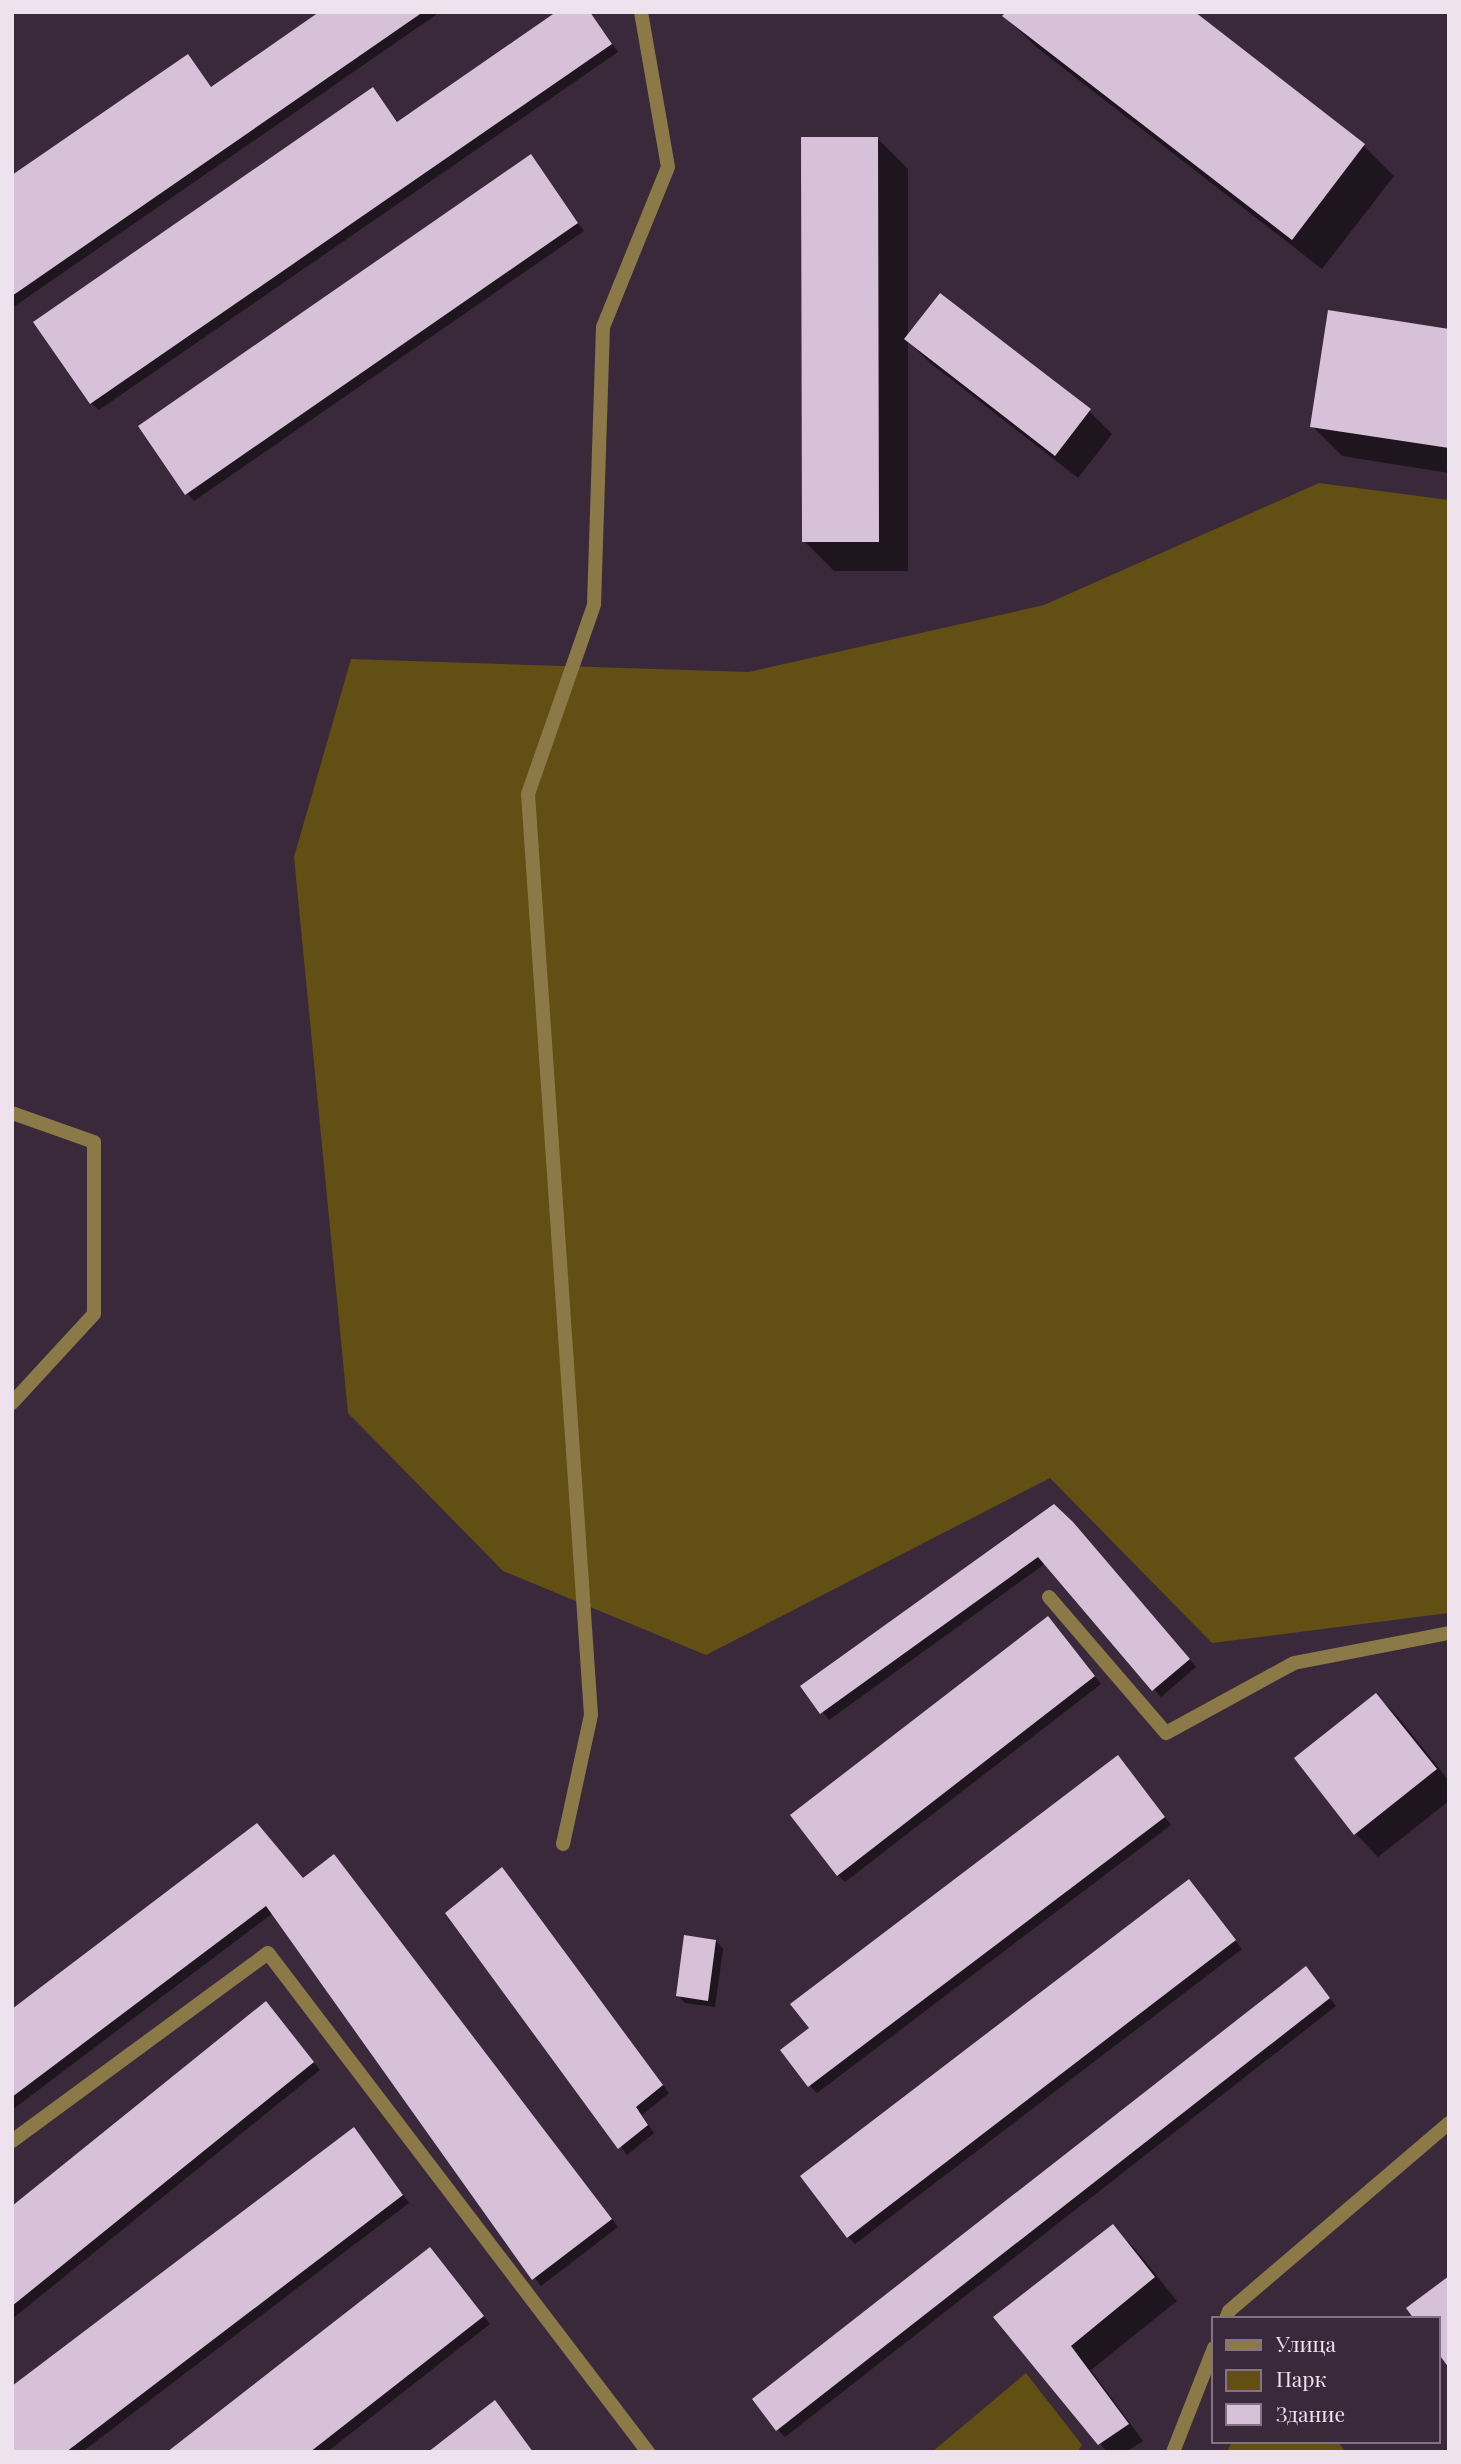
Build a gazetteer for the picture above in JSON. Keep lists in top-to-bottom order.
{
  "legend": ["Улица", "Парк", "Здание"]
}
